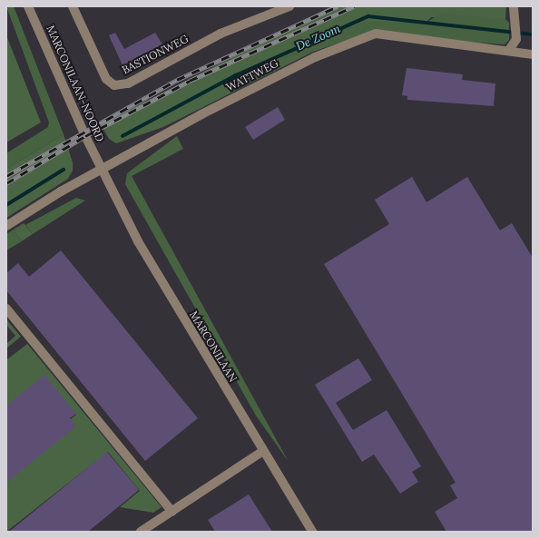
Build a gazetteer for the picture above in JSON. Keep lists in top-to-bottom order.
{
  "streets": {
    "street": [
      "BASTIONWEG",
      "WATTWEG",
      "MARCONILAAN-NOORD",
      "MARCONILAAN"
    ]
  },
  "crossings": [
    ["WATTWEG", "MARCONILAAN-NOORD"],
    ["WATTWEG", "MARCONILAAN"],
    ["MARCONILAAN-NOORD", "MARCONILAAN"]
  ],
  "water": ["De Zoom"]
}
